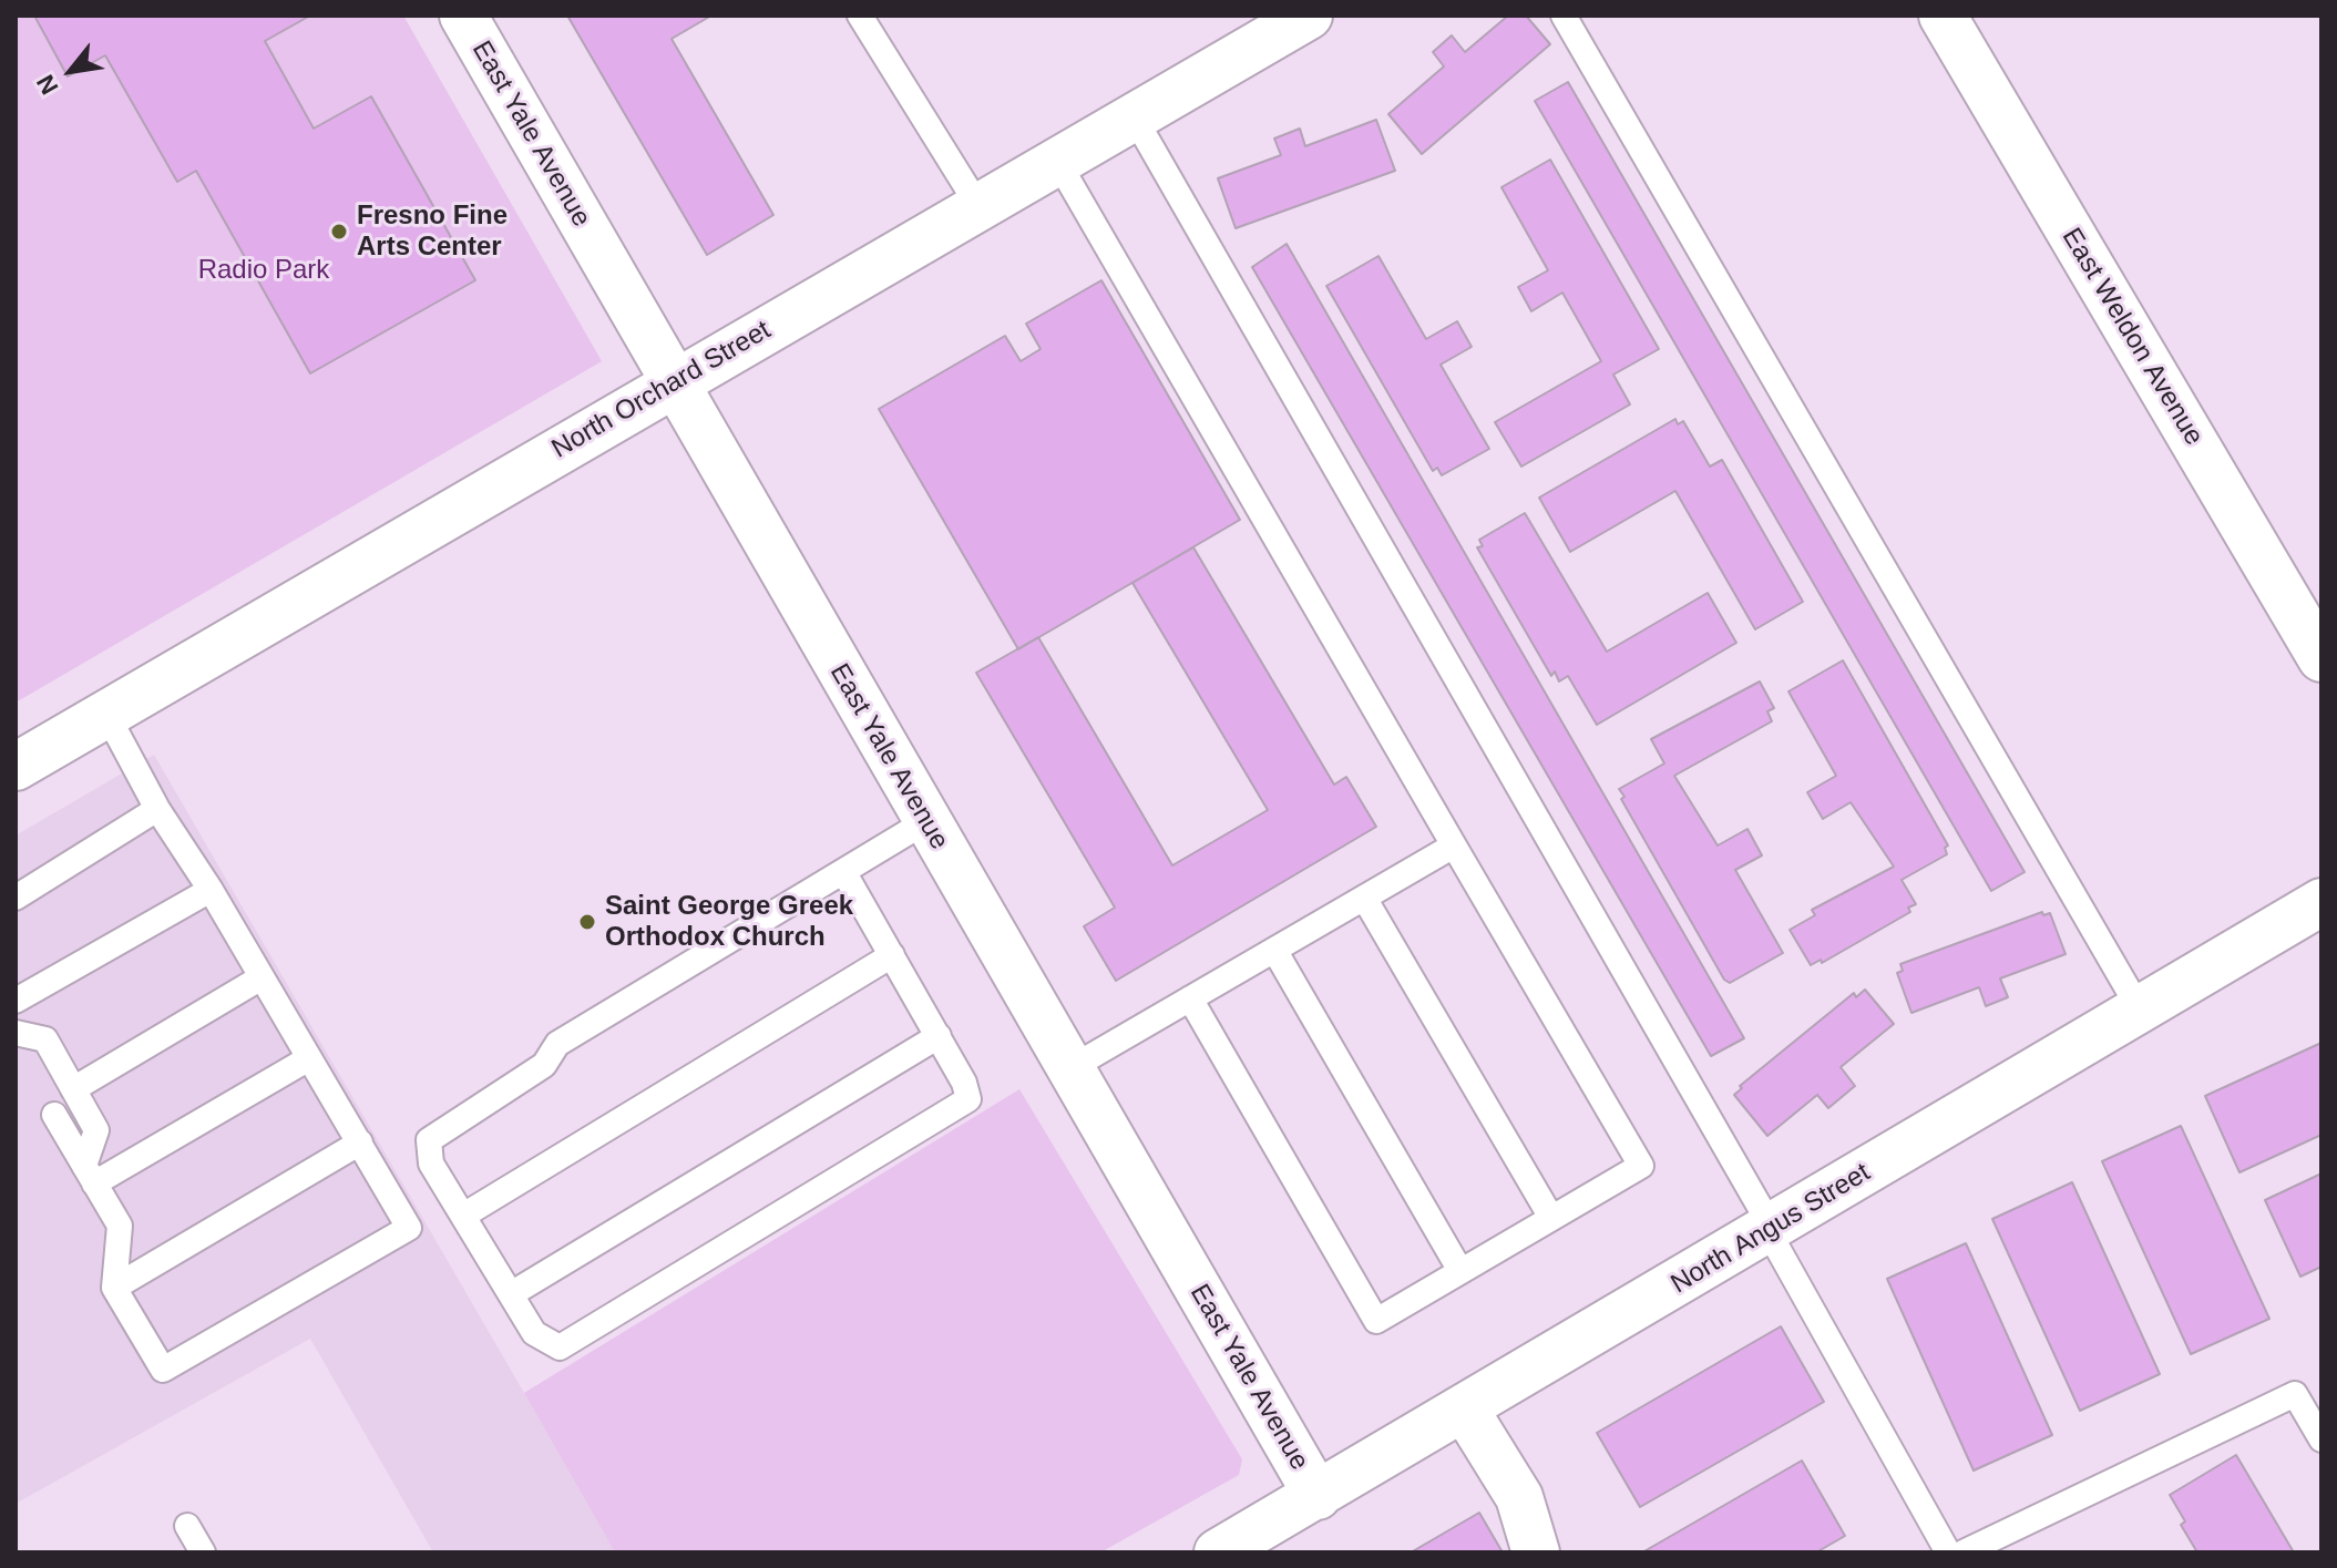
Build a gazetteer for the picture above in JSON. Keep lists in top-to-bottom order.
{
  "streets": {
    "street": [
      "East Yale Avenue",
      "East Weldon Avenue",
      "North Orchard Street",
      "North Angus Street"
    ]
  },
  "crossings": [
    ["East Yale Avenue", "North Orchard Street"],
    ["East Yale Avenue", "North Angus Street"]
  ],
  "parks": ["Radio Park"],
  "places": ["Fresno Fine Arts Center", "Saint George Greek Orthodox Church"],
  "north": "bottom left"
}
